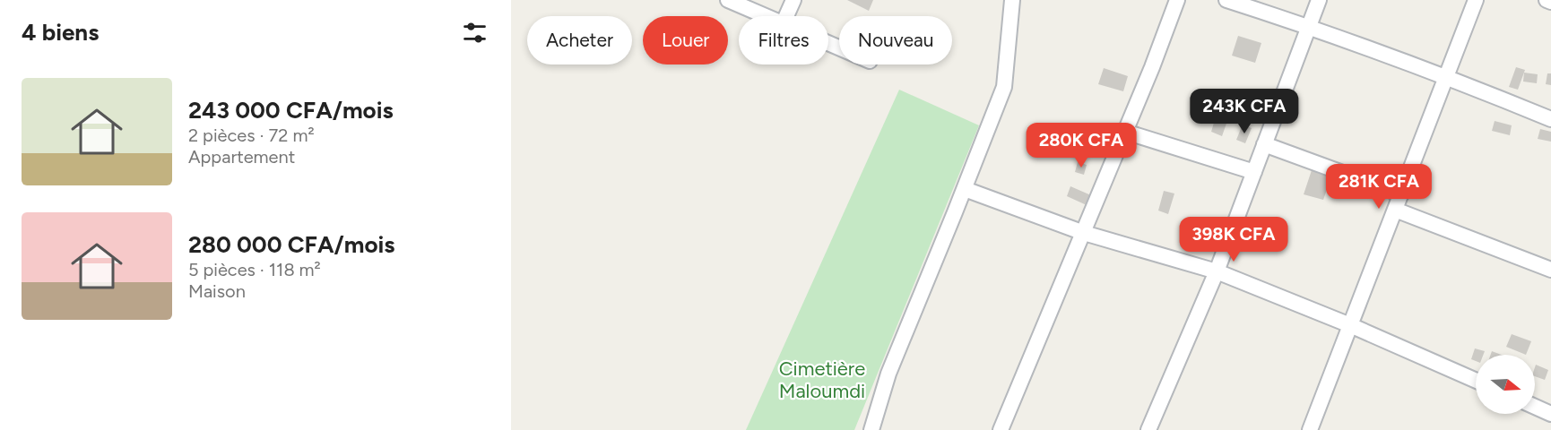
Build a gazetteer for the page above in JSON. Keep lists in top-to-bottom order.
{
  "parks": ["Cimetière Maloumdi"],
  "north": "right",
  "page": {
    "heading": "4 biens",
    "chip": [
      "Acheter",
      "Louer",
      "Filtres",
      "Nouveau"
    ],
    "list": [
      {
        "name": "243 000 CFA/mois",
        "note": "2 pièces · 72 m² · Appartement"
      },
      {
        "name": "280 000 CFA/mois",
        "note": "5 pièces · 118 m² · Maison"
      }
    ],
    "price": [
      "243K CFA",
      "280K CFA",
      "281K CFA",
      "398K CFA"
    ]
  }
}
